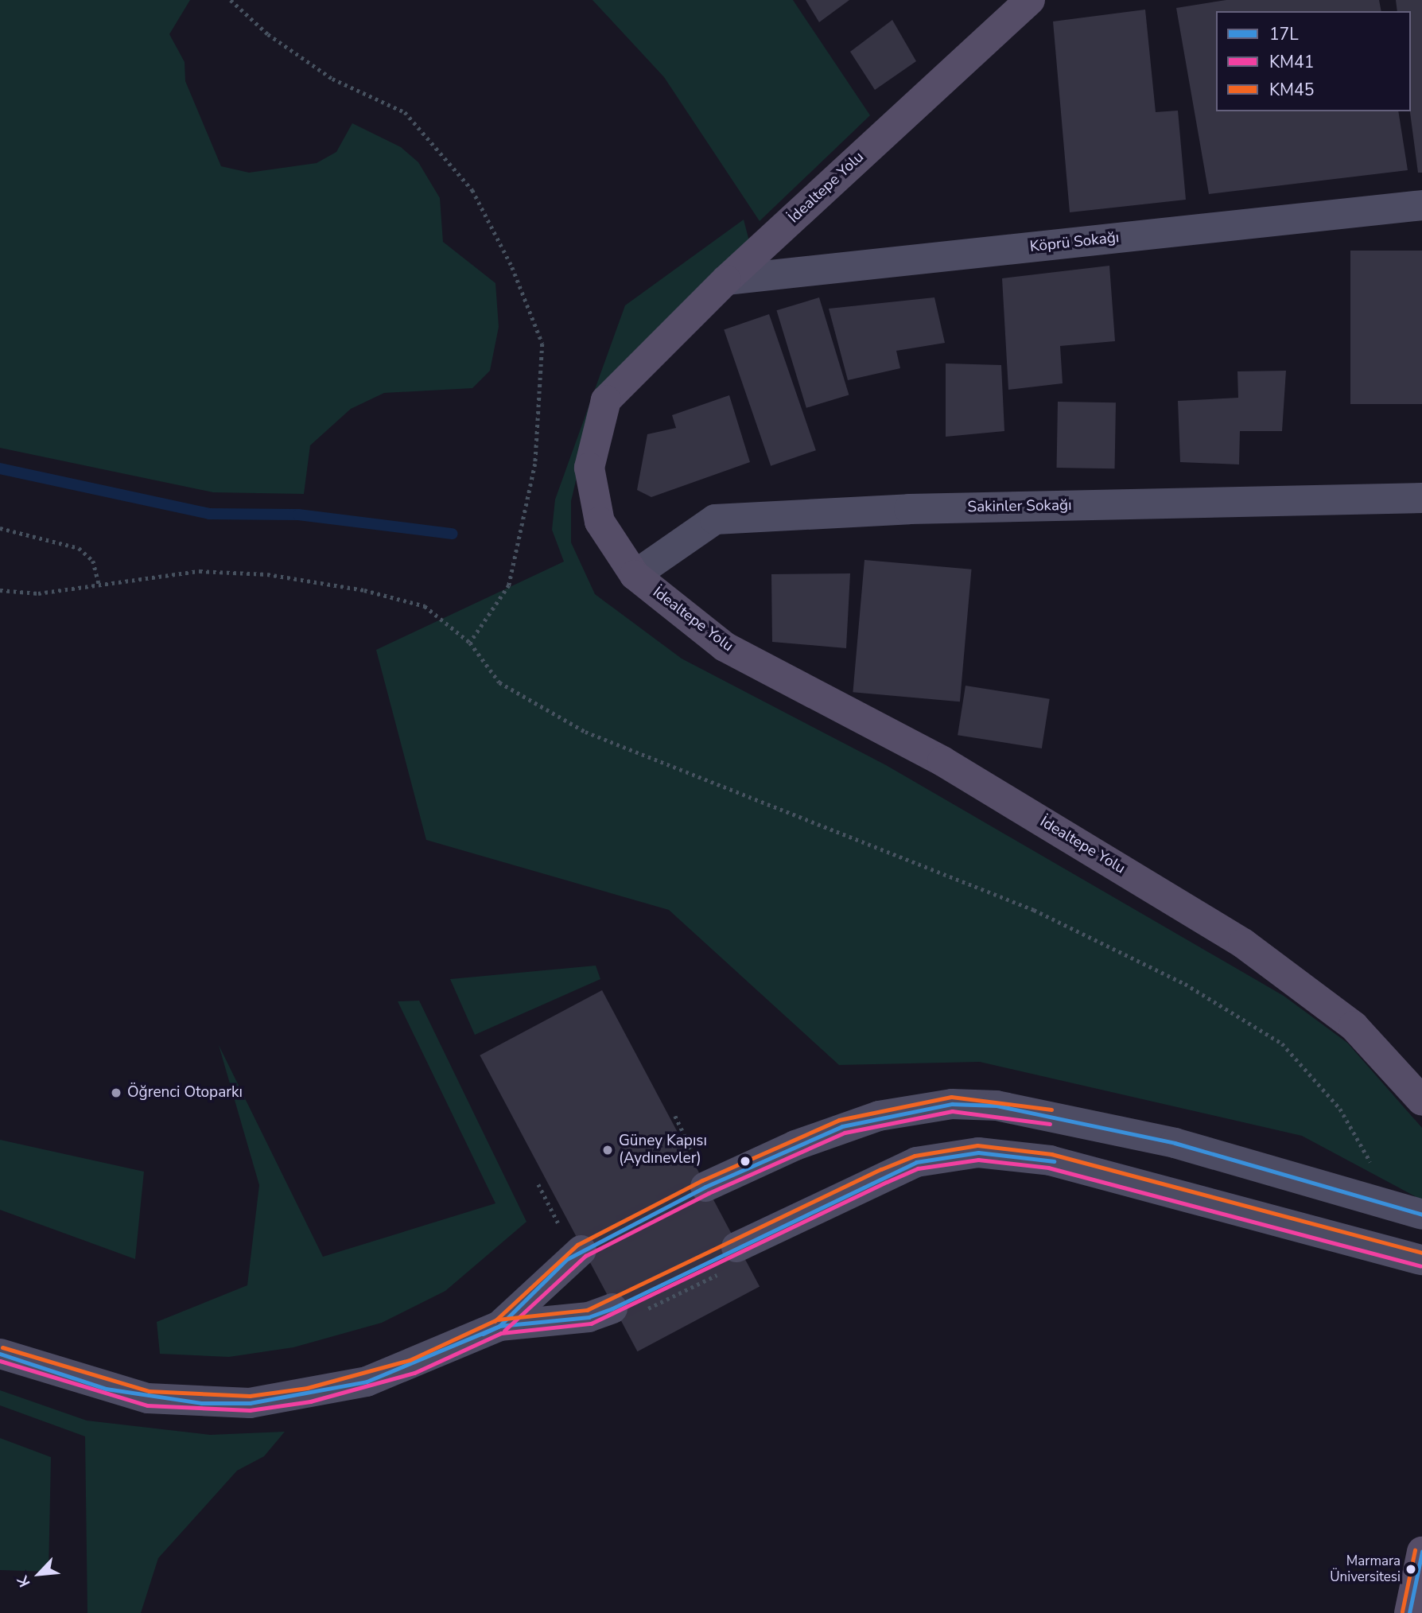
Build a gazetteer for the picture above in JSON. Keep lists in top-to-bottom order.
{
  "streets": {
    "main road": ["İdealtepe Yolu"],
    "street": ["Köprü Sokağı", "Sakinler Sokağı"]
  },
  "crossings": [
    ["İdealtepe Yolu", "Köprü Sokağı"],
    ["İdealtepe Yolu", "Sakinler Sokağı"]
  ],
  "places": ["Öğrenci Otoparkı", "Güney Kapısı (Aydınevler)", "Marmara Üniversitesi"],
  "lines": ["transit line KM45", "transit line 17L", "transit line KM41"],
  "legend": ["17L", "KM41", "KM45"],
  "north": "bottom left"
}
